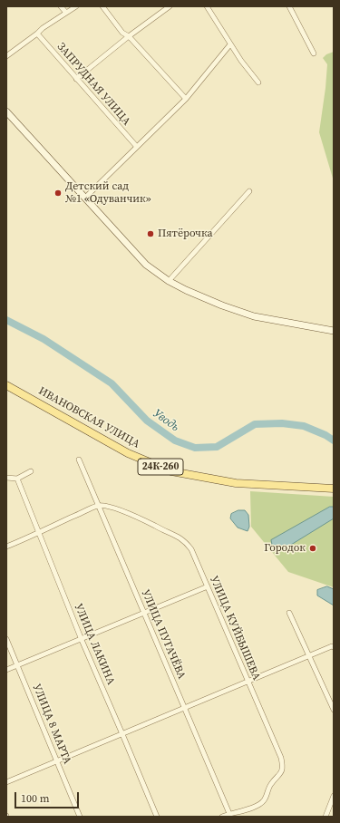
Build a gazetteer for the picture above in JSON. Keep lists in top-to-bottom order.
{
  "streets": {
    "main road": ["ИВАНОВСКАЯ УЛИЦА", "24К-260"],
    "street": [
      "ЗАПРУДНАЯ УЛИЦА",
      "УЛИЦА КУЙБЫШЕВА",
      "УЛИЦА ПУГАЧЁВА",
      "УЛИЦА ЛАКИНА",
      "УЛИЦА 8 МАРТА"
    ]
  },
  "crossings": [
    ["УЛИЦА КУЙБЫШЕВА", "УЛИЦА ПУГАЧЁВА"]
  ],
  "water": ["Уводь"],
  "places": ["Детский сад №1 «Одуванчик»", "Пятёрочка", "Городок"],
  "scale_bar": "100 m"
}
